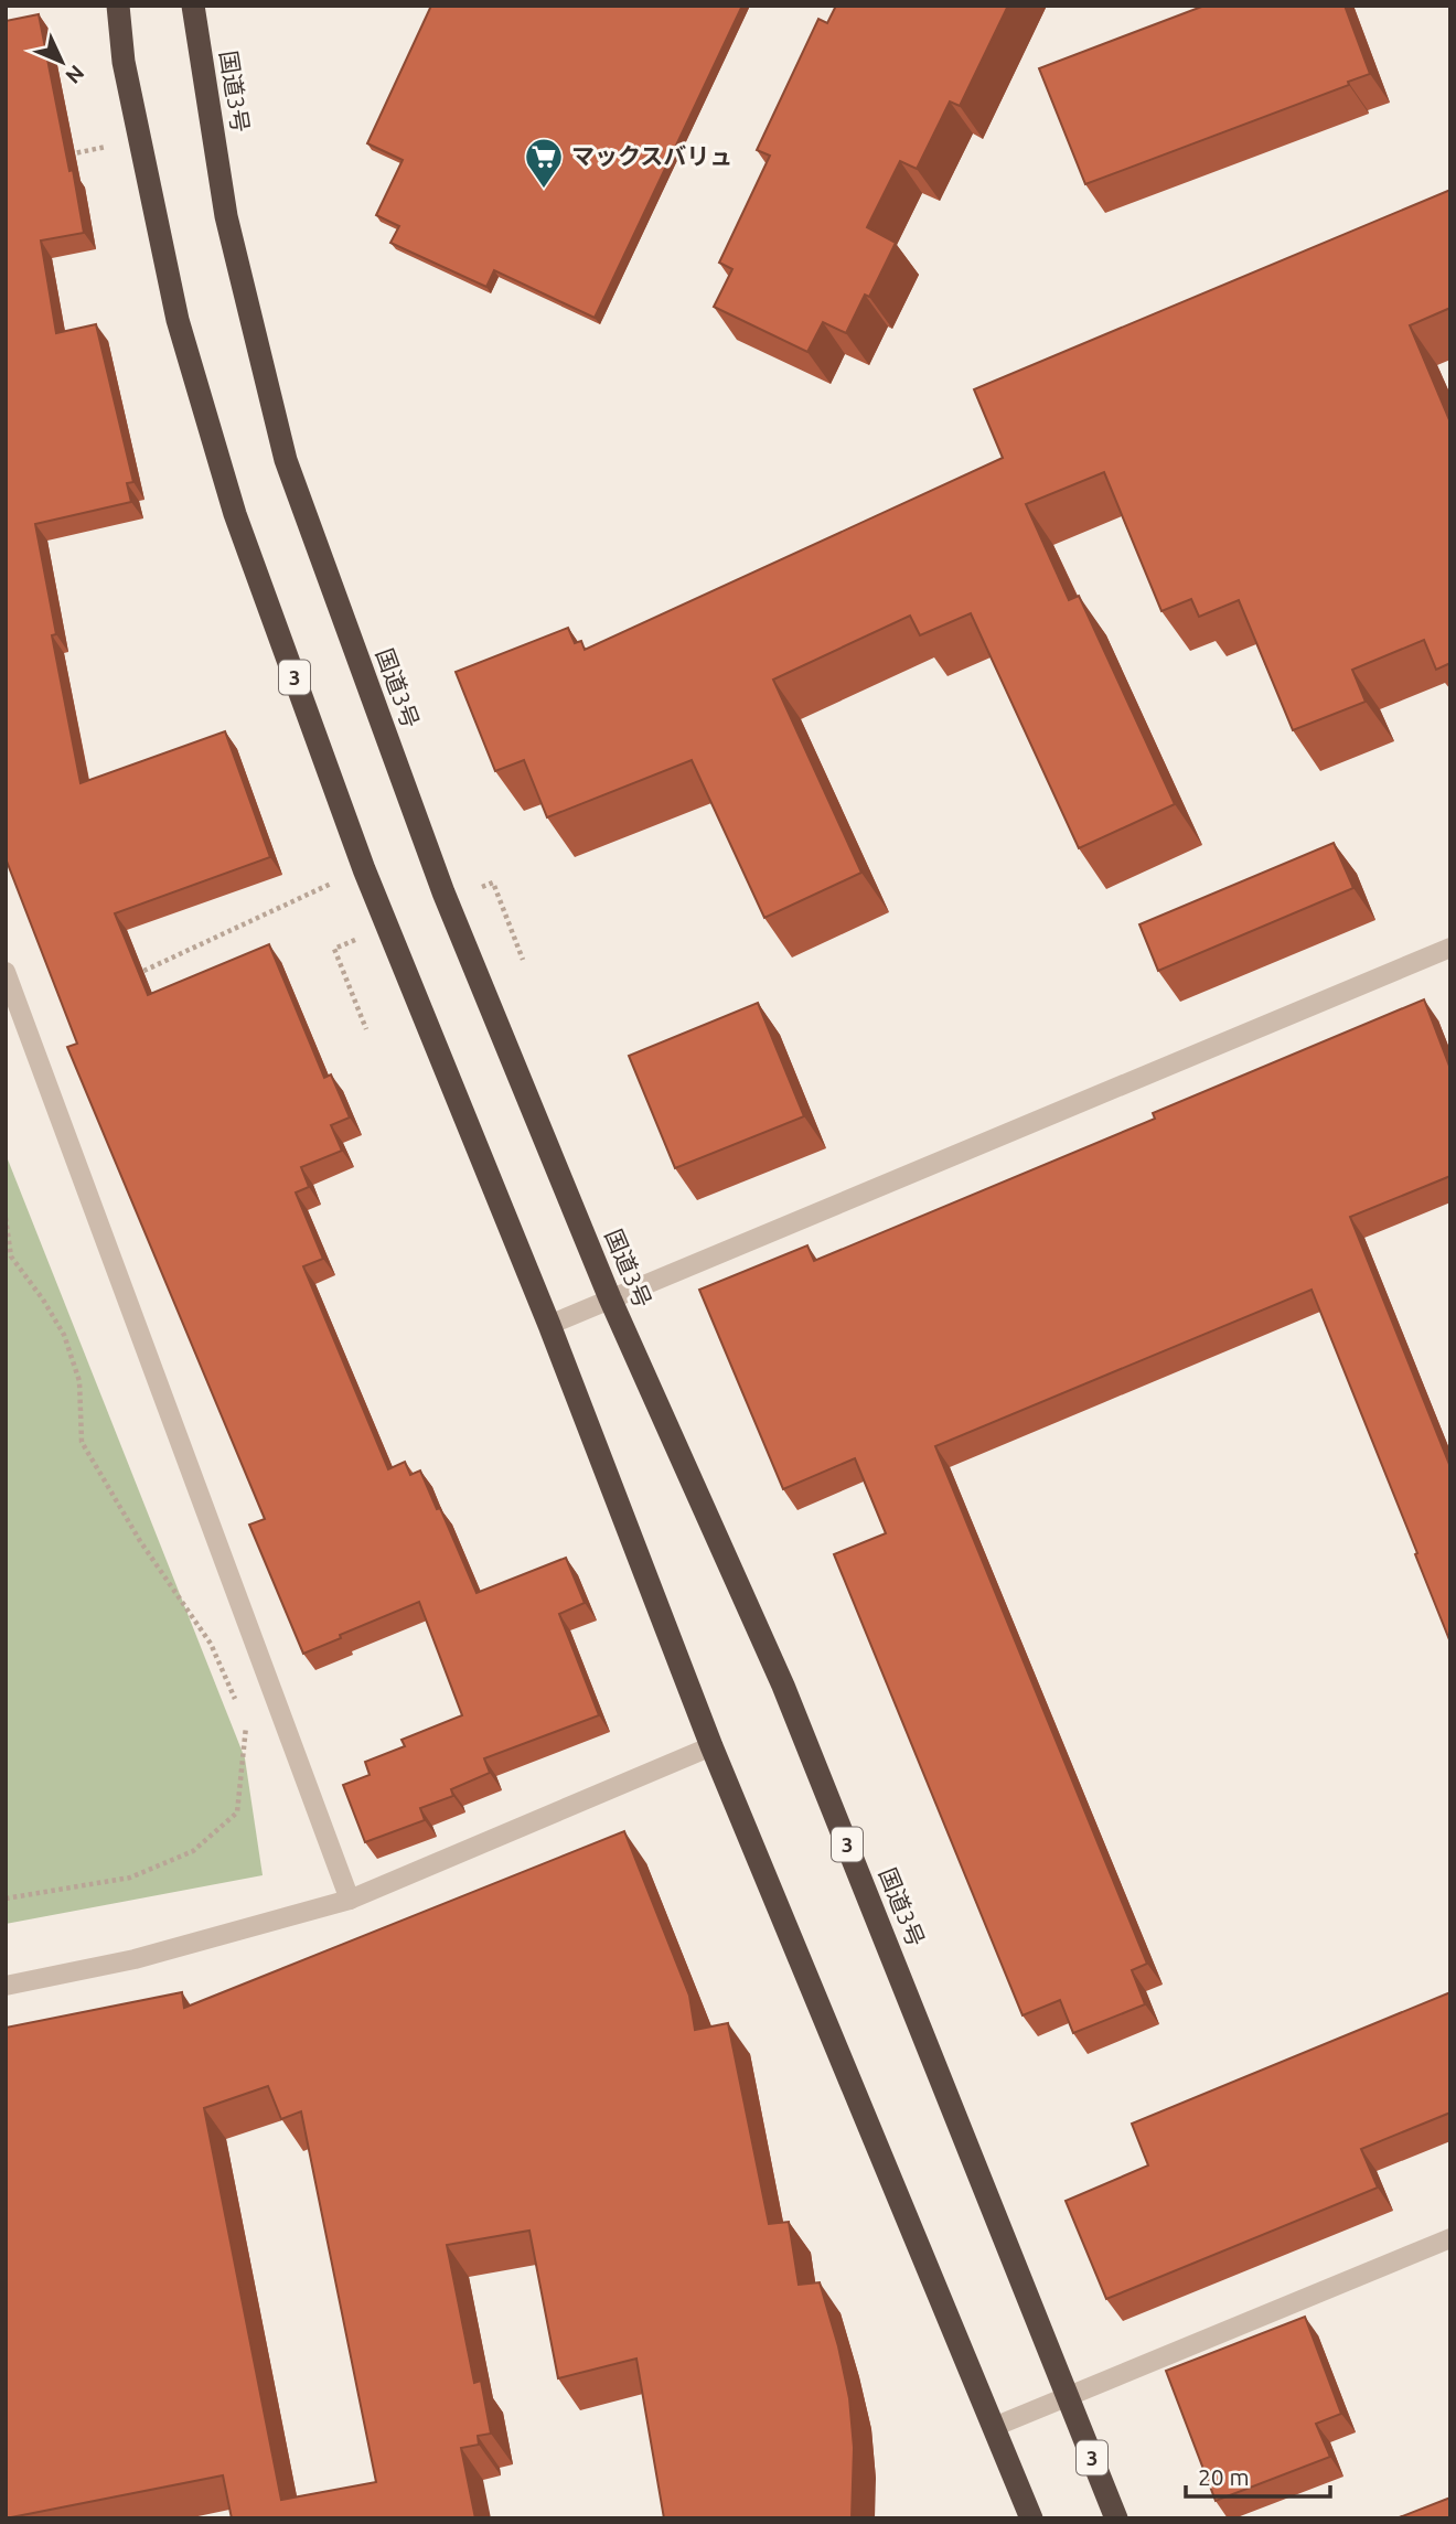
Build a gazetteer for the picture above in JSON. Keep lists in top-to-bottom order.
{
  "streets": {
    "highway": ["国道3号", "3"]
  },
  "places": {
    "supermarket": ["マックスバリュ"]
  },
  "scale_bar": "20 m",
  "north": "bottom right"
}
